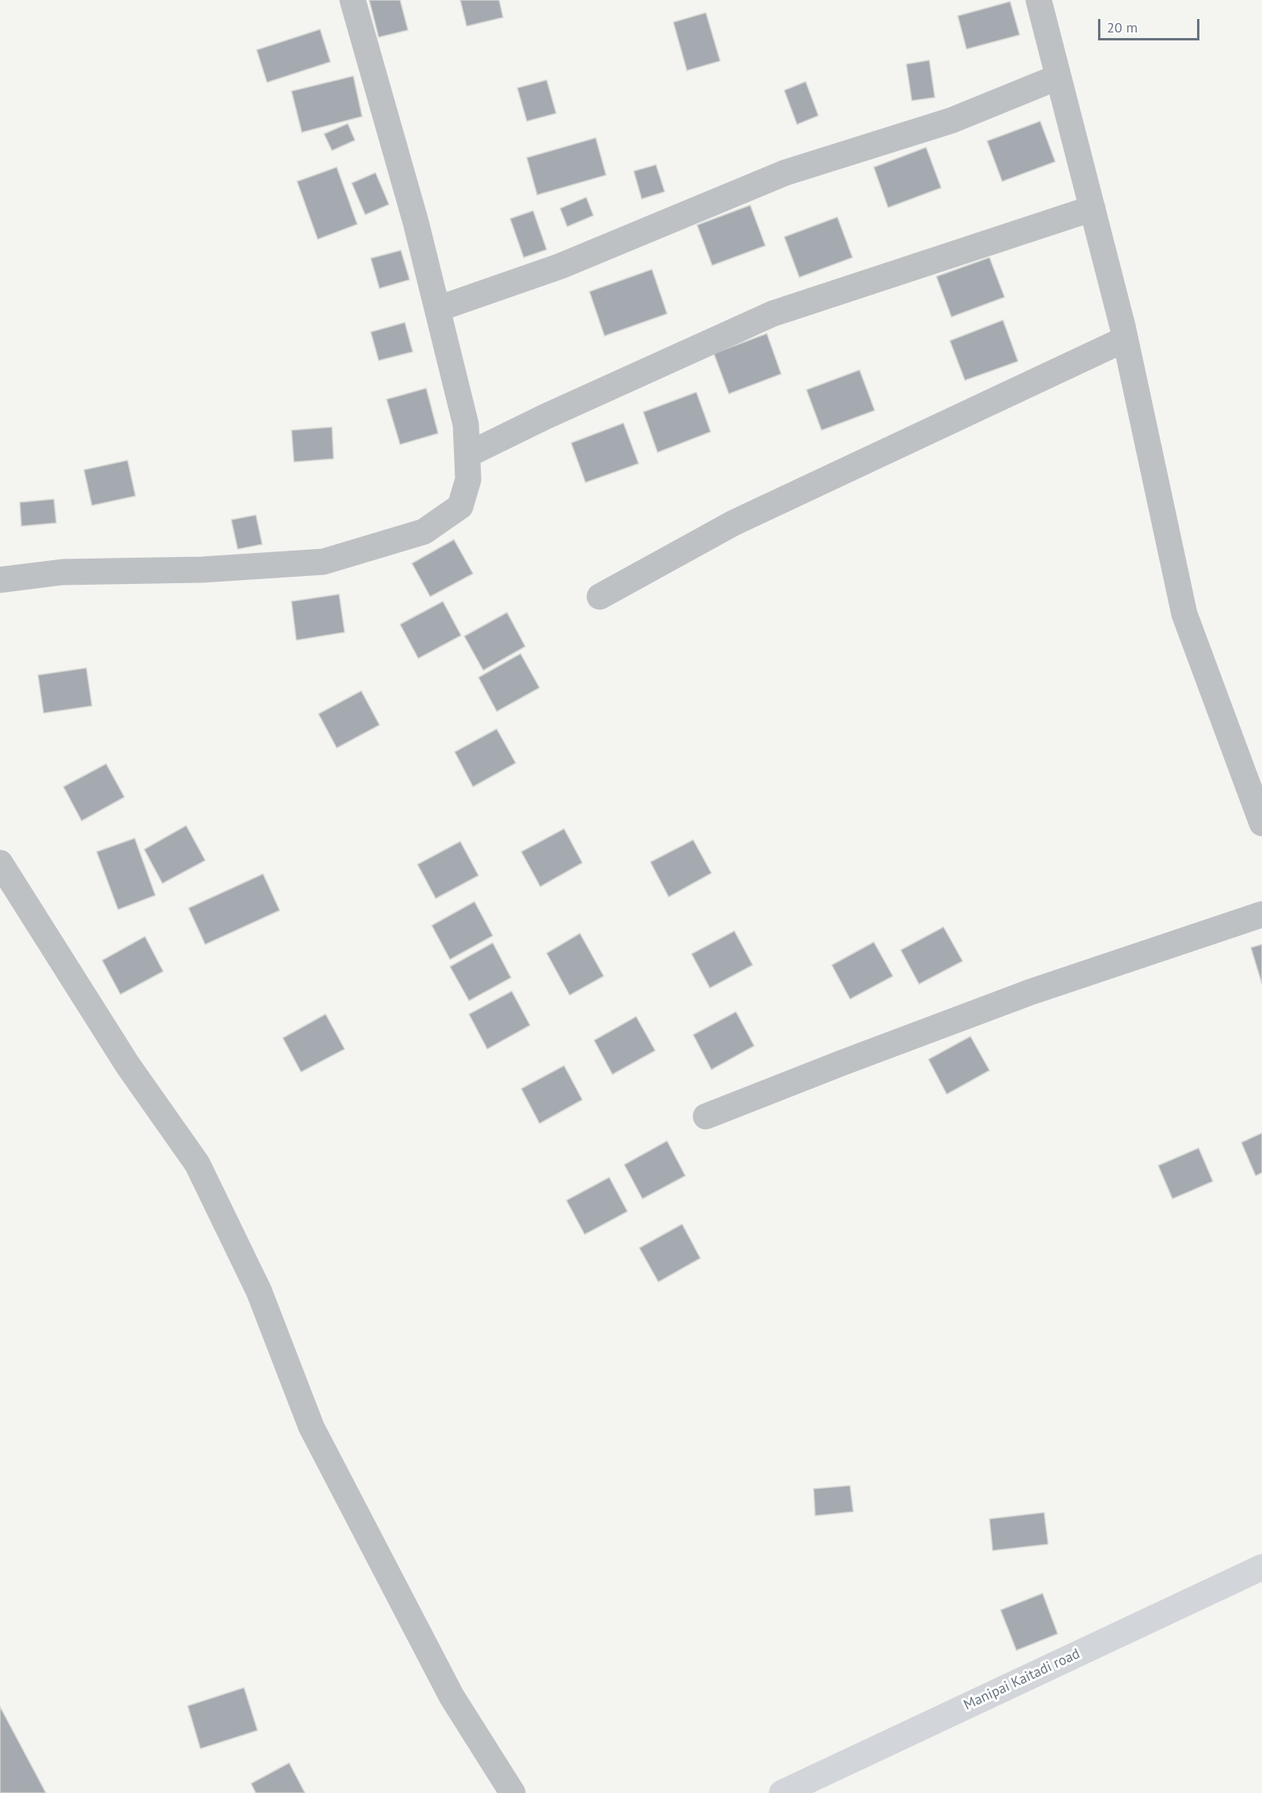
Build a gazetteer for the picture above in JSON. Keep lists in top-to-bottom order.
{
  "streets": {
    "main road": ["Manipai Kaitadi road"]
  },
  "scale_bar": "20 m"
}
